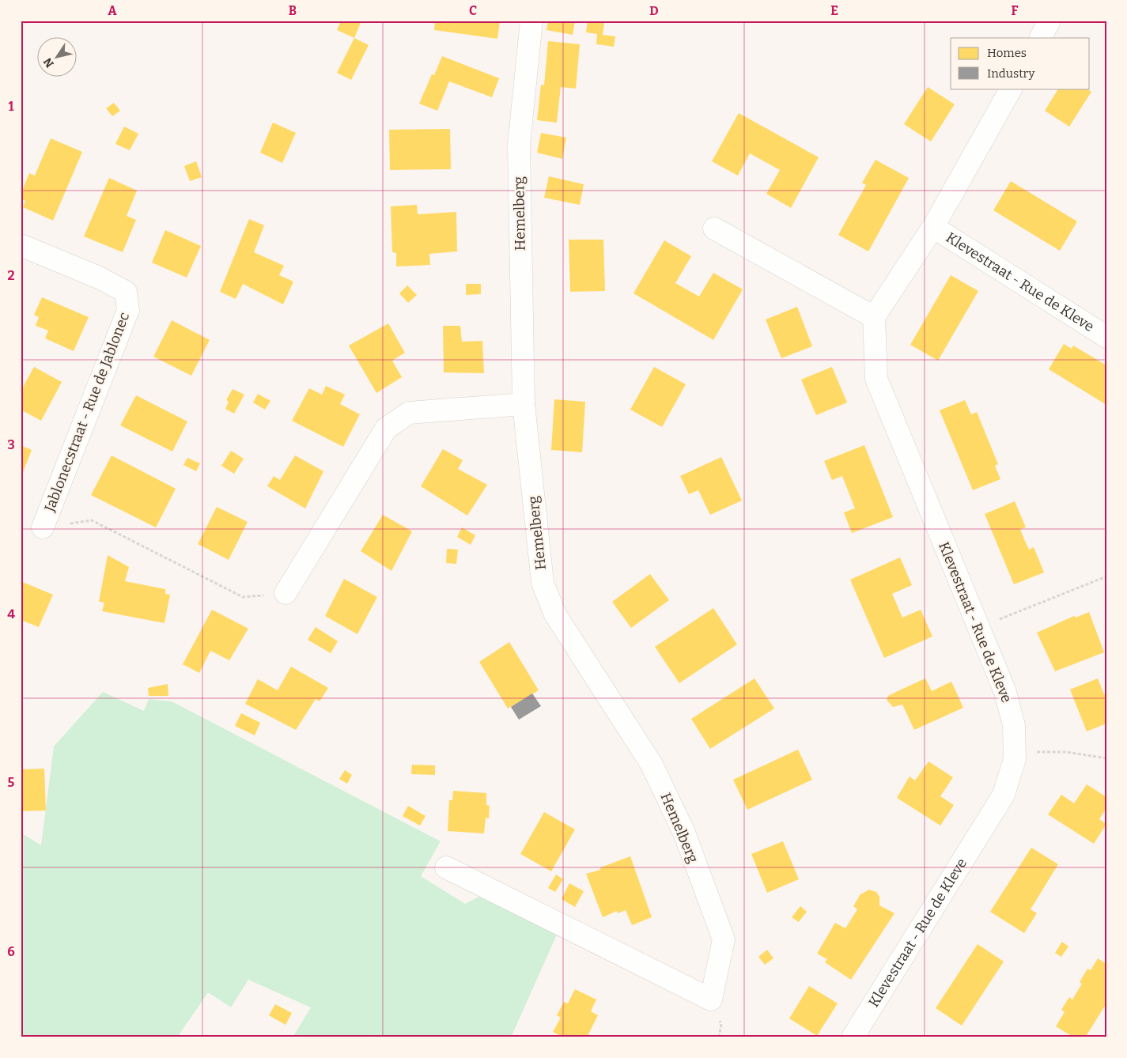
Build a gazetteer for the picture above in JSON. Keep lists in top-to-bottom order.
{
  "streets": {
    "street": ["Hemelberg", "Klevestraat - Rue de Kleve", "Jablonecstraat - Rue de Jablonec"]
  },
  "legend": ["Homes", "Industry"],
  "north": "bottom left",
  "grid": {
    "columns": [
      "A",
      "B",
      "C",
      "D",
      "E",
      "F"
    ],
    "rows": [
      "1",
      "2",
      "3",
      "4",
      "5",
      "6"
    ]
  }
}
